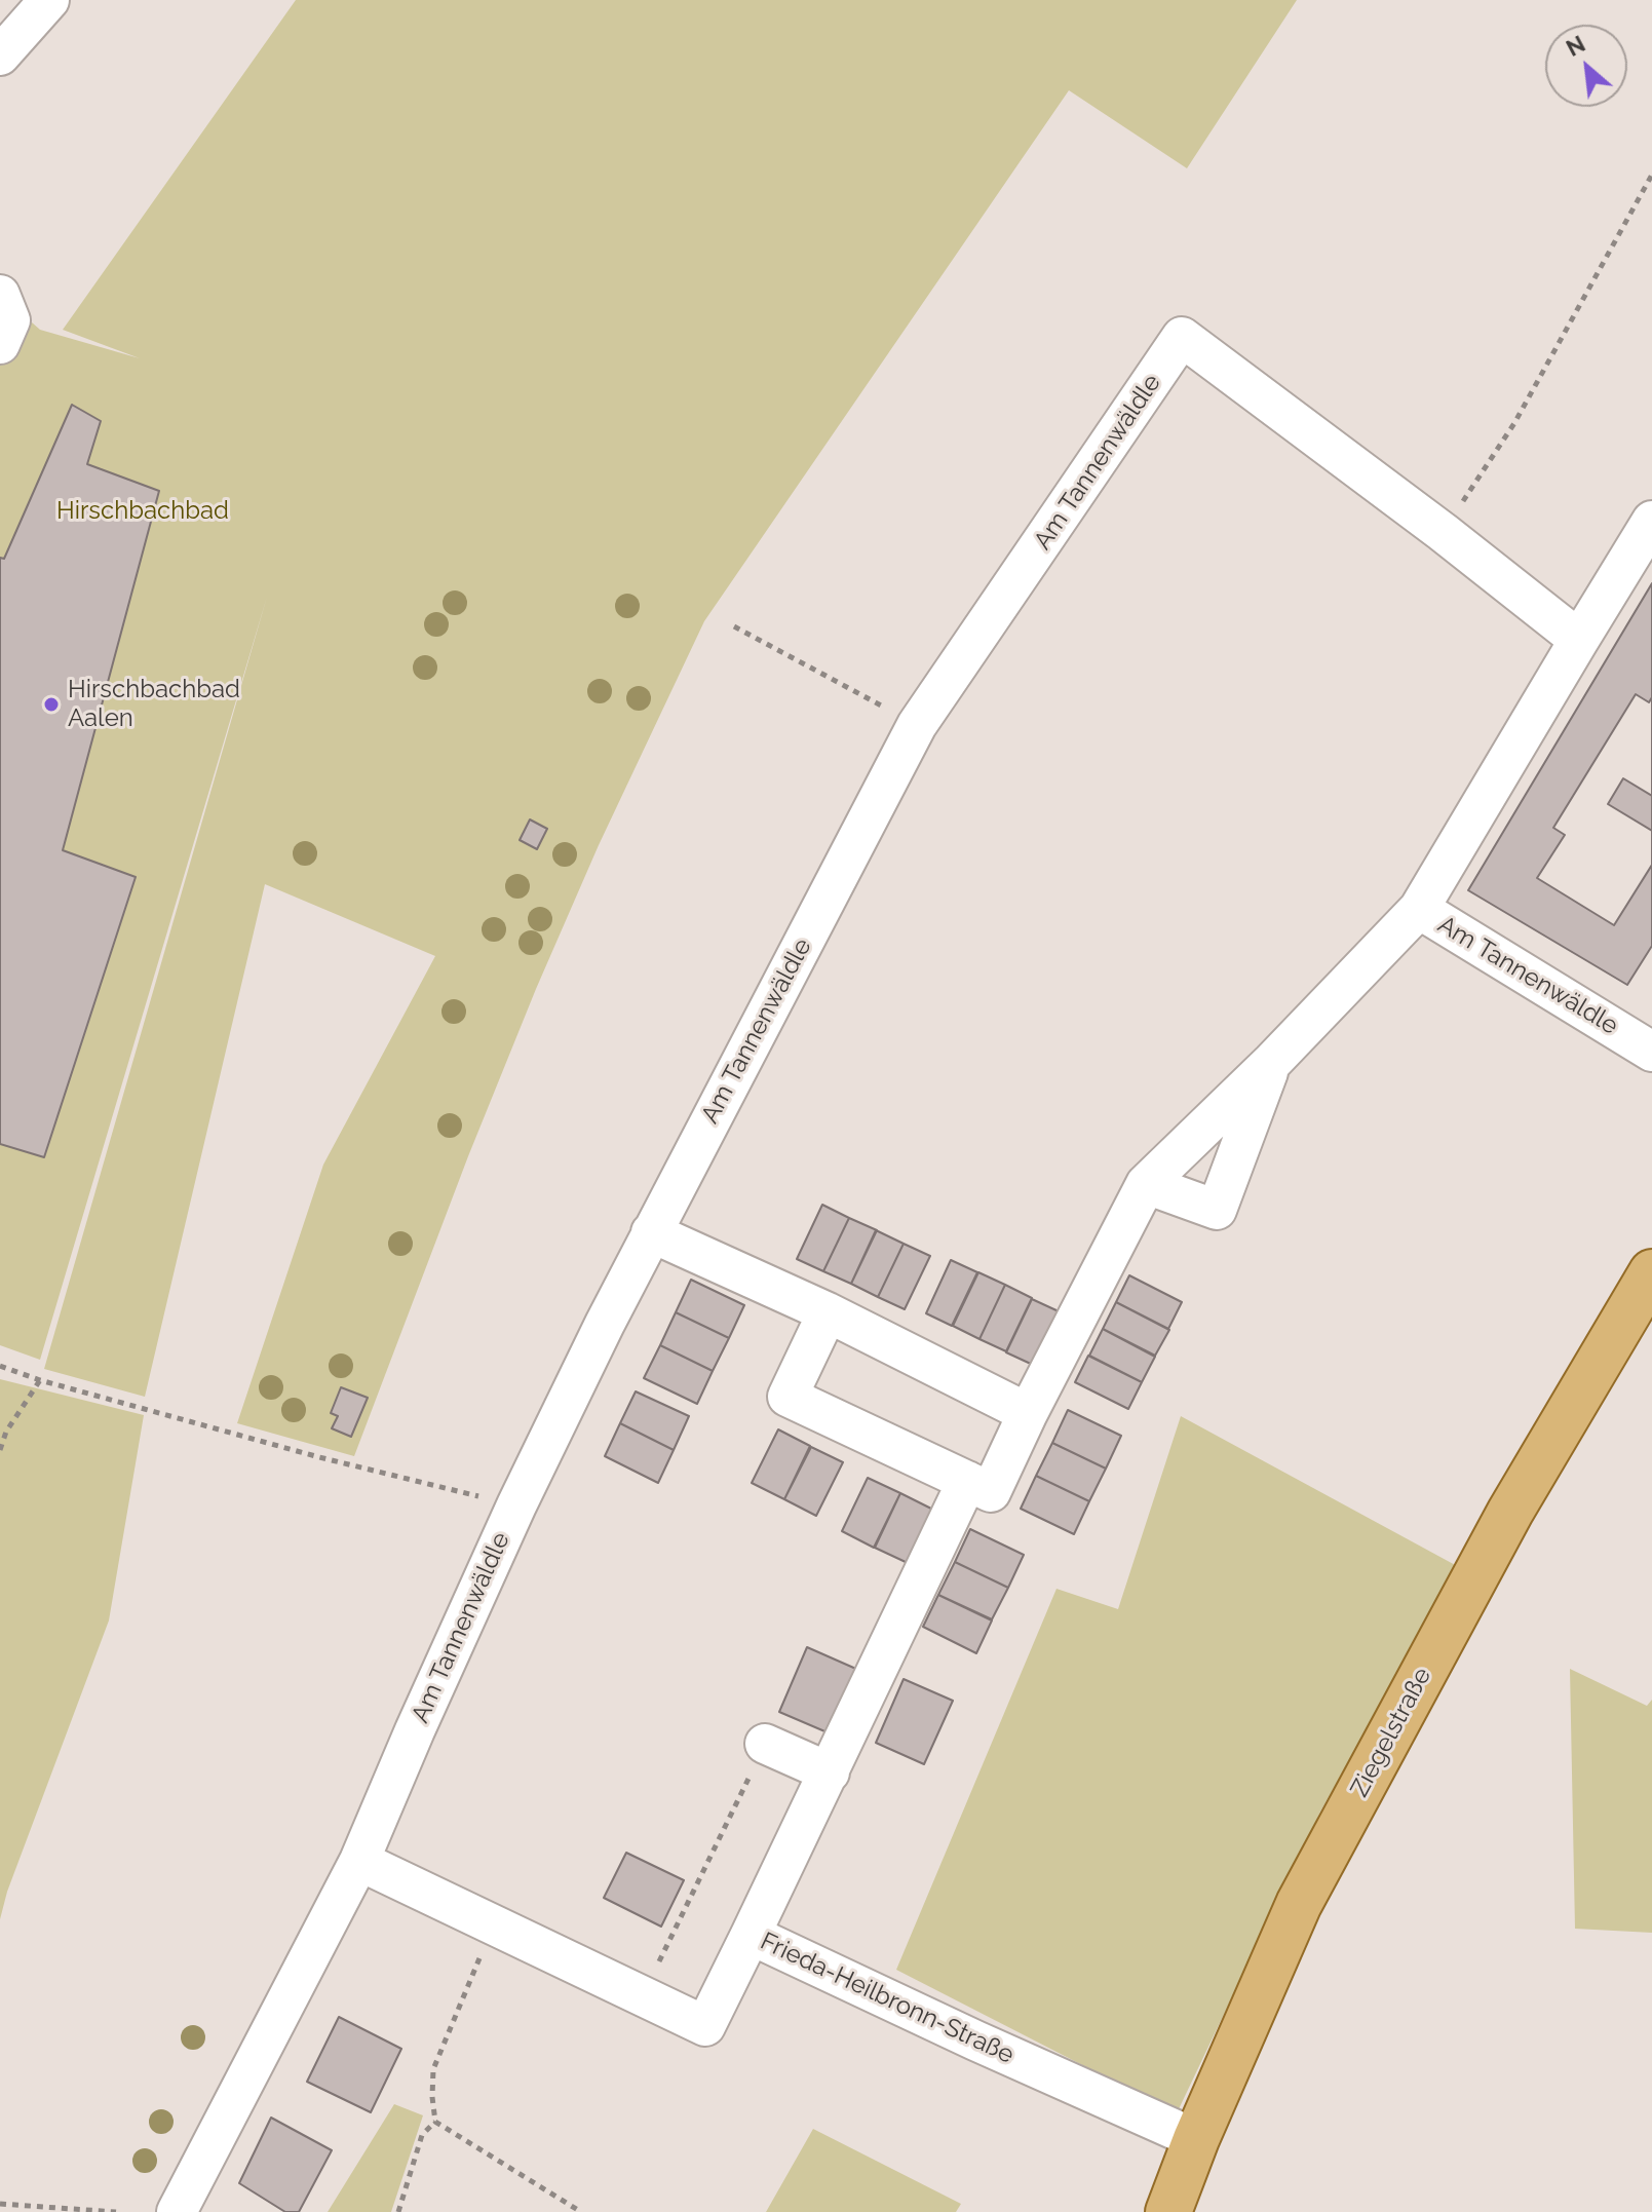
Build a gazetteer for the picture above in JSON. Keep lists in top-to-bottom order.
{
  "streets": {
    "main road": ["Ziegelstraße"],
    "street": ["Am Tannenwäldle", "Frieda-Heilbronn-Straße"]
  },
  "crossings": [
    ["Am Tannenwäldle", "Frieda-Heilbronn-Straße"],
    ["Ziegelstraße", "Frieda-Heilbronn-Straße"]
  ],
  "parks": ["Hirschbachbad"],
  "places": ["Hirschbachbad Aalen"],
  "north": "top left"
}
